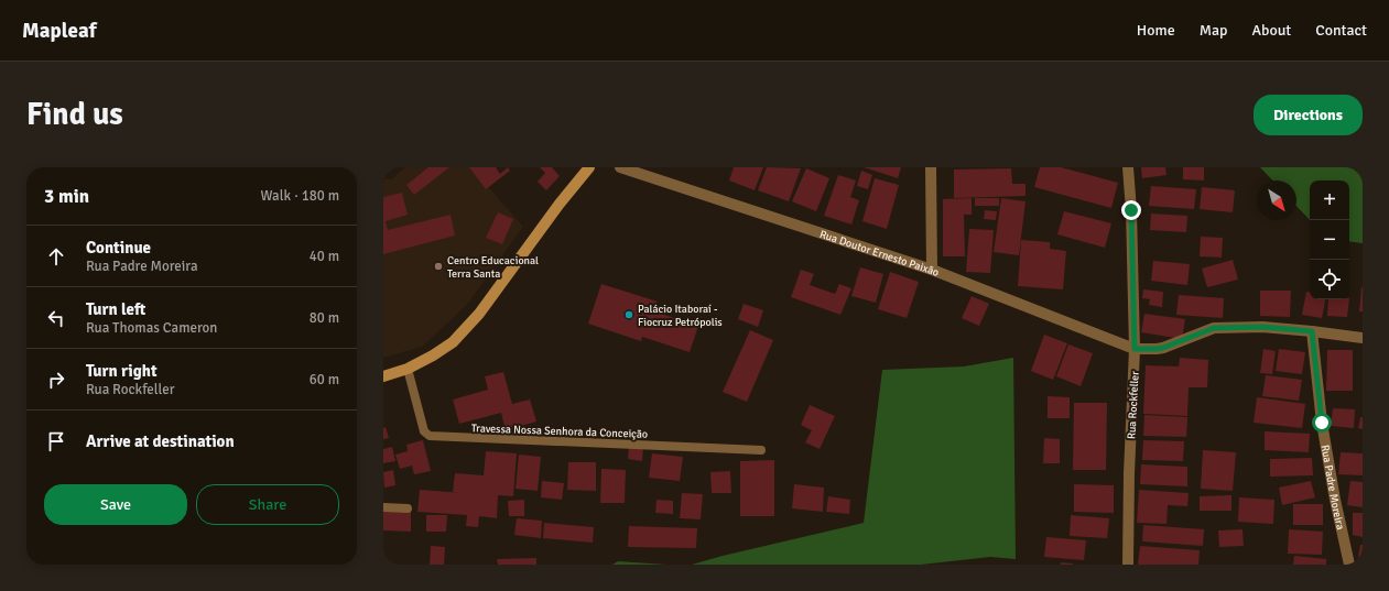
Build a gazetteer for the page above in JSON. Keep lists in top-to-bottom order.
{
  "streets": {
    "street": ["Rua Doutor Ernesto Paixão", "Rua Rockfeller", "Rua Padre Moreira"],
    "lane": ["Travessa Nossa Senhora da Conceição"]
  },
  "crossings": [
    ["Rua Doutor Ernesto Paixão", "Rua Rockfeller"]
  ],
  "places": ["Centro Educacional Terra Santa", "Palácio Itaboraí - Fiocruz Petrópolis"],
  "north": "bottom right",
  "page": {
    "header": "Mapleaf",
    "nav": [
      "Home",
      "Map",
      "About",
      "Contact"
    ],
    "buttons": [
      "Directions",
      ["Save", "Share"]
    ],
    "title": "Find us",
    "heading": ["3 min", "Walk · 180 m"],
    "map_buttons": ["+", "−"],
    "list": [
      ["Continue", "Rua Padre Moreira", "40 m"],
      ["Turn left", "Rua Thomas Cameron", "80 m"],
      ["Turn right", "Rua Rockfeller", "60 m"],
      "Arrive at destination"
    ]
  }
}
